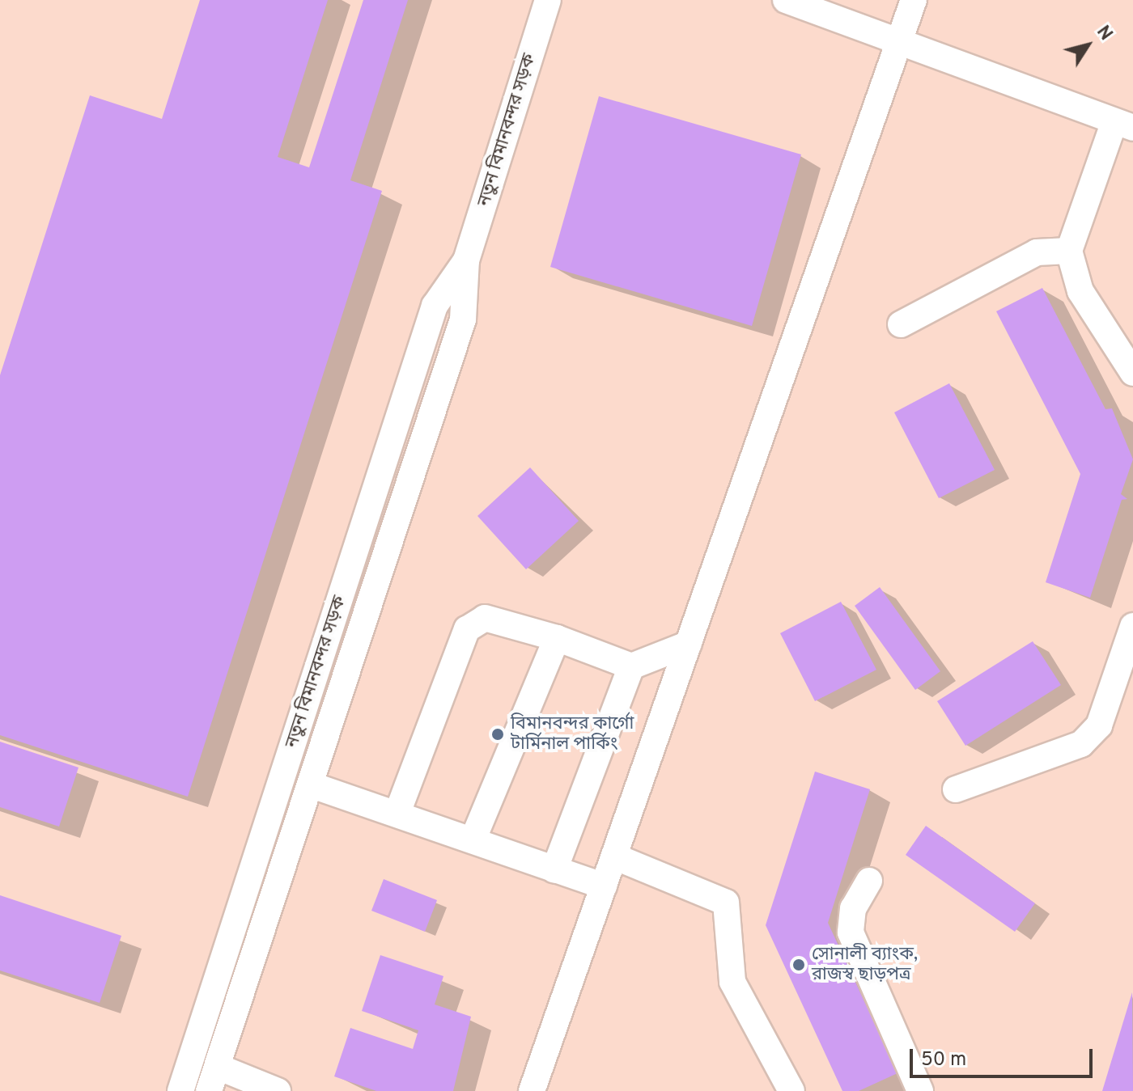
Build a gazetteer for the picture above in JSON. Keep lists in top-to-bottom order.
{
  "streets": {
    "lane": ["নতুন বিমানবন্দর সড়ক"]
  },
  "places": ["বিমানবন্দর কার্গো টার্মিনাল পার্কিং", "সোনালী ব্যাংক, রাজস্ব ছাড়পত্র"],
  "scale_bar": "50 m",
  "north": "top right"
}
